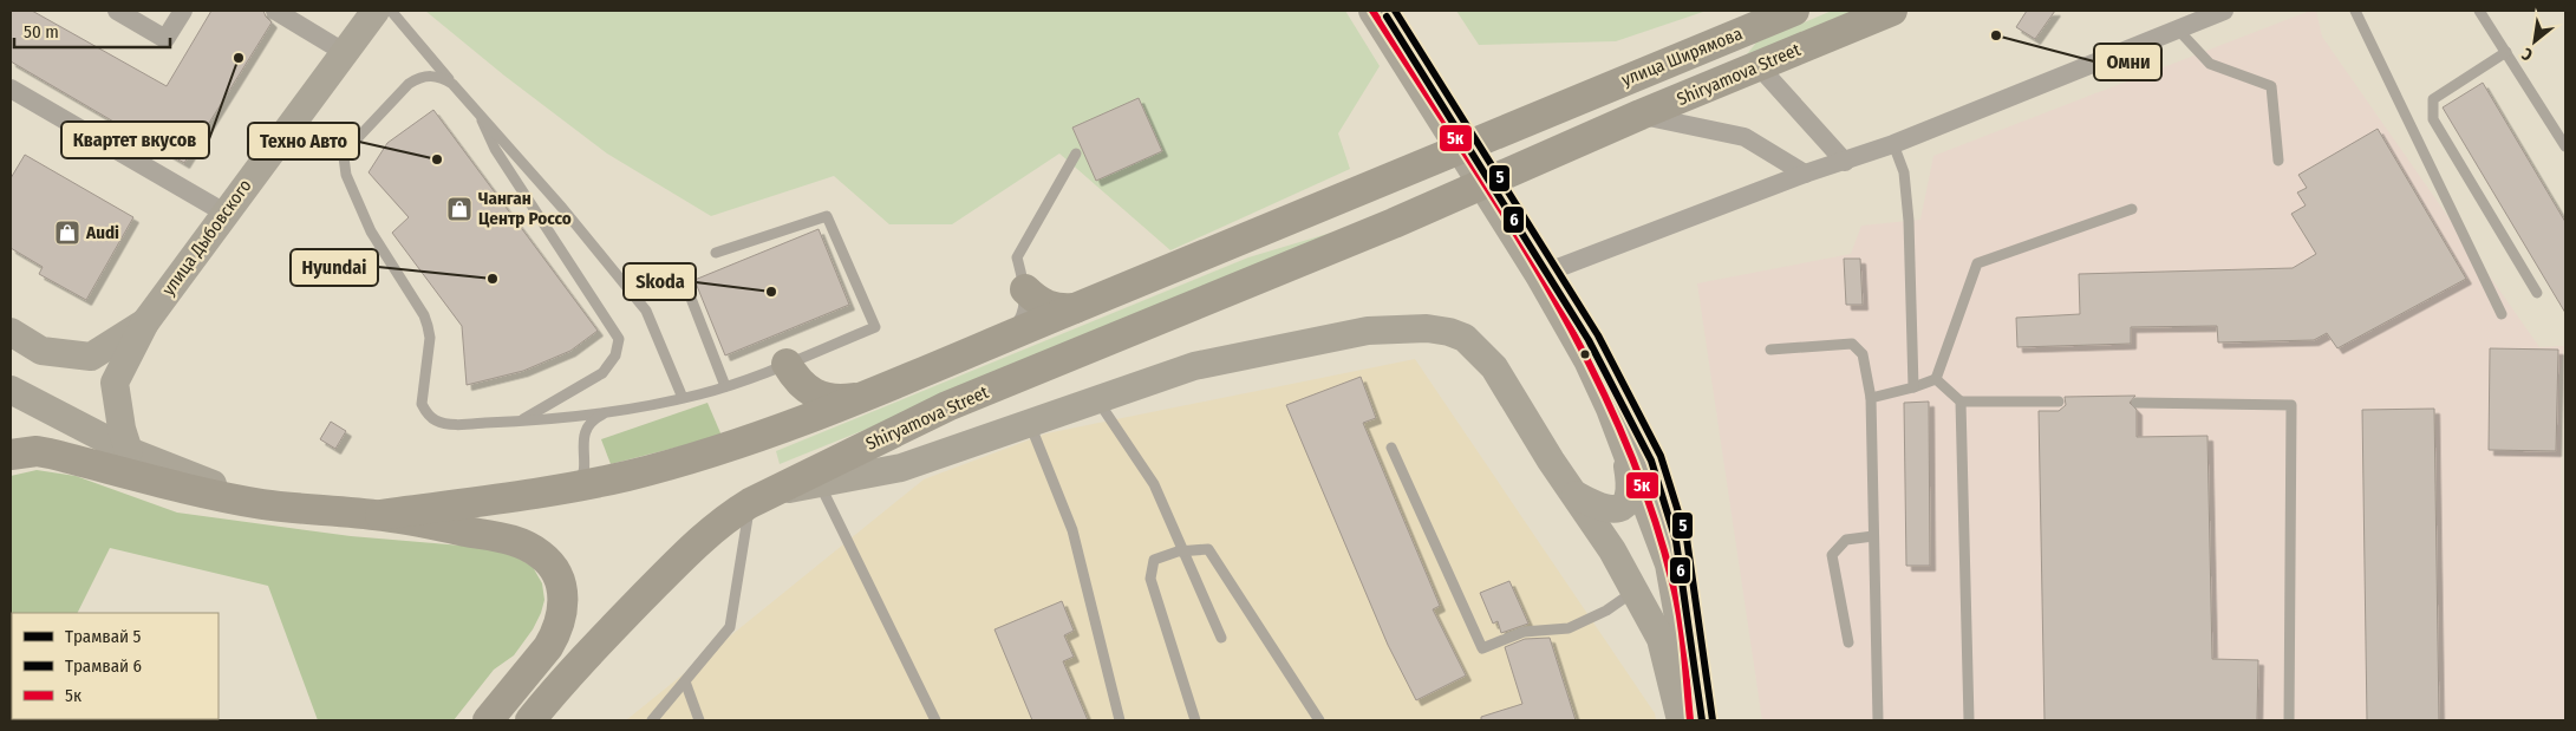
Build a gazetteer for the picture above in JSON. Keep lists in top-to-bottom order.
{
  "streets": {
    "main road": ["улица Ширямова", "Shiryamova Street", "улица Дыбовского"]
  },
  "places": {
    "other": [
      "Омни",
      "Квартет вкусов",
      "Техно Авто",
      "Hyundai",
      "Skoda"
    ],
    "shop": ["Чанган Центр Россо", "Audi"]
  },
  "lines": ["tram line 5", "transit line 5к", "tram line 6"],
  "legend": ["Трамвай 5", "Трамвай 6", "5к"],
  "scale_bar": "50 m",
  "north": "bottom left"
}
